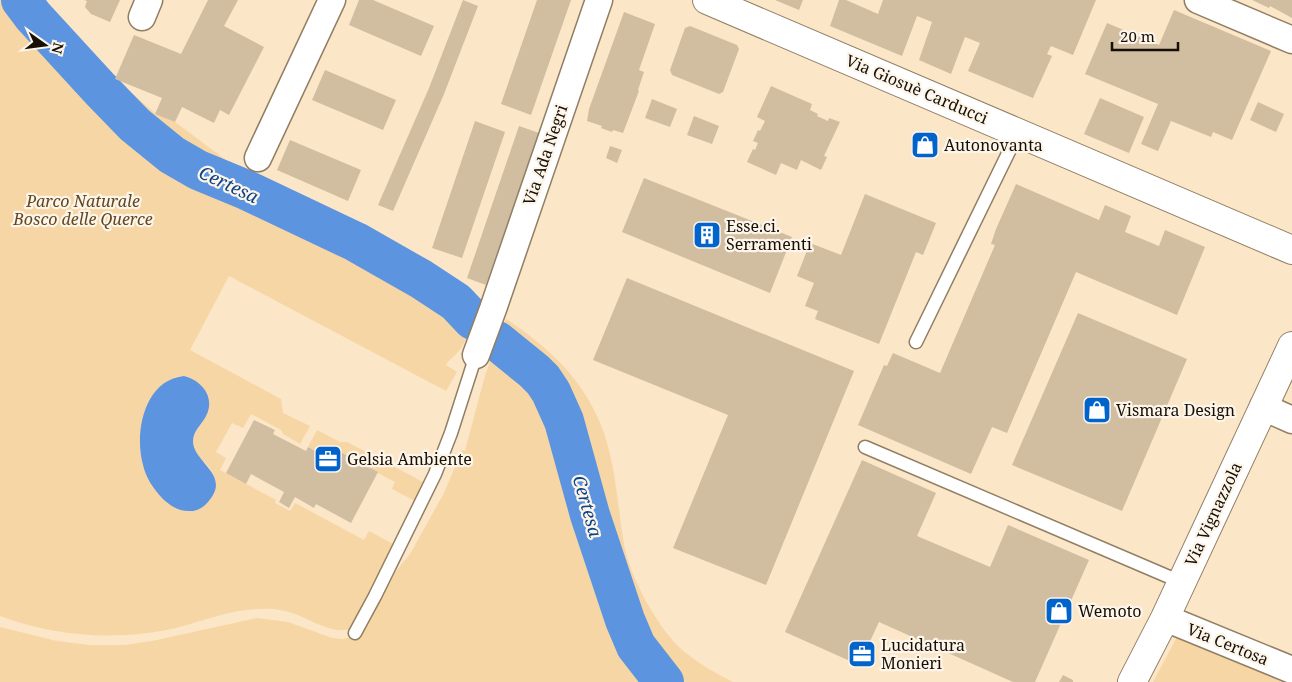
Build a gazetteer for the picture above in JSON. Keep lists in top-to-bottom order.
{
  "streets": {
    "street": [
      "Via Giosuè Carducci",
      "Via Ada Negri",
      "Via Vignazzola",
      "Via Certosa"
    ]
  },
  "crossings": [
    ["Via Vignazzola", "Via Certosa"]
  ],
  "water": ["Certesa"],
  "parks": ["Parco Naturale Bosco delle Querce"],
  "places": {
    "shop": ["Autonovanta", "Vismara Design", "Wemoto"],
    "building": ["Esse.ci. Serramenti"],
    "office": ["Gelsia Ambiente", "Lucidatura Monieri"]
  },
  "scale_bar": "20 m",
  "north": "right"
}
